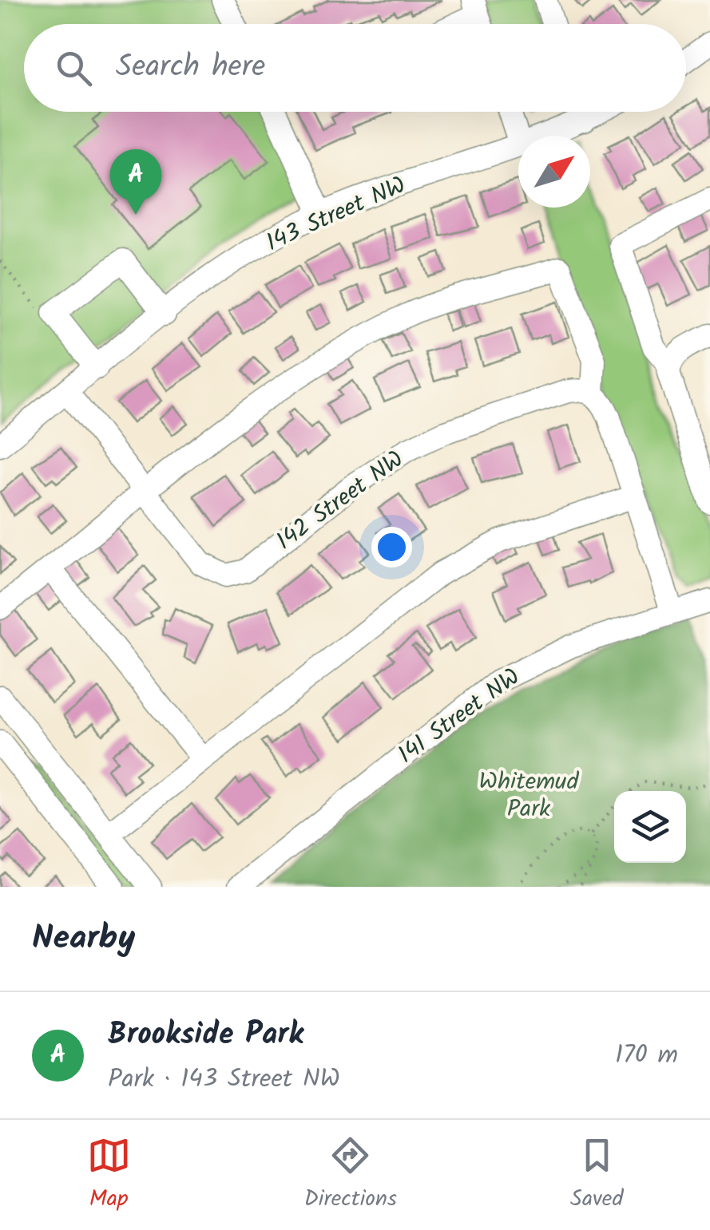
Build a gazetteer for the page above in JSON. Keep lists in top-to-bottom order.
{
  "streets": {
    "street": ["143 Street NW", "142 Street NW", "141 Street NW"]
  },
  "parks": ["Whitemud Park"],
  "north": "top right",
  "page": {
    "search": "Search here",
    "pins": "A",
    "heading": "Nearby",
    "list": [
      {
        "mark": "A",
        "name": "Brookside Park",
        "note": "Park · 143 Street NW",
        "value": "170 m"
      }
    ],
    "nav": ["Map", "Directions", "Saved"]
  }
}
